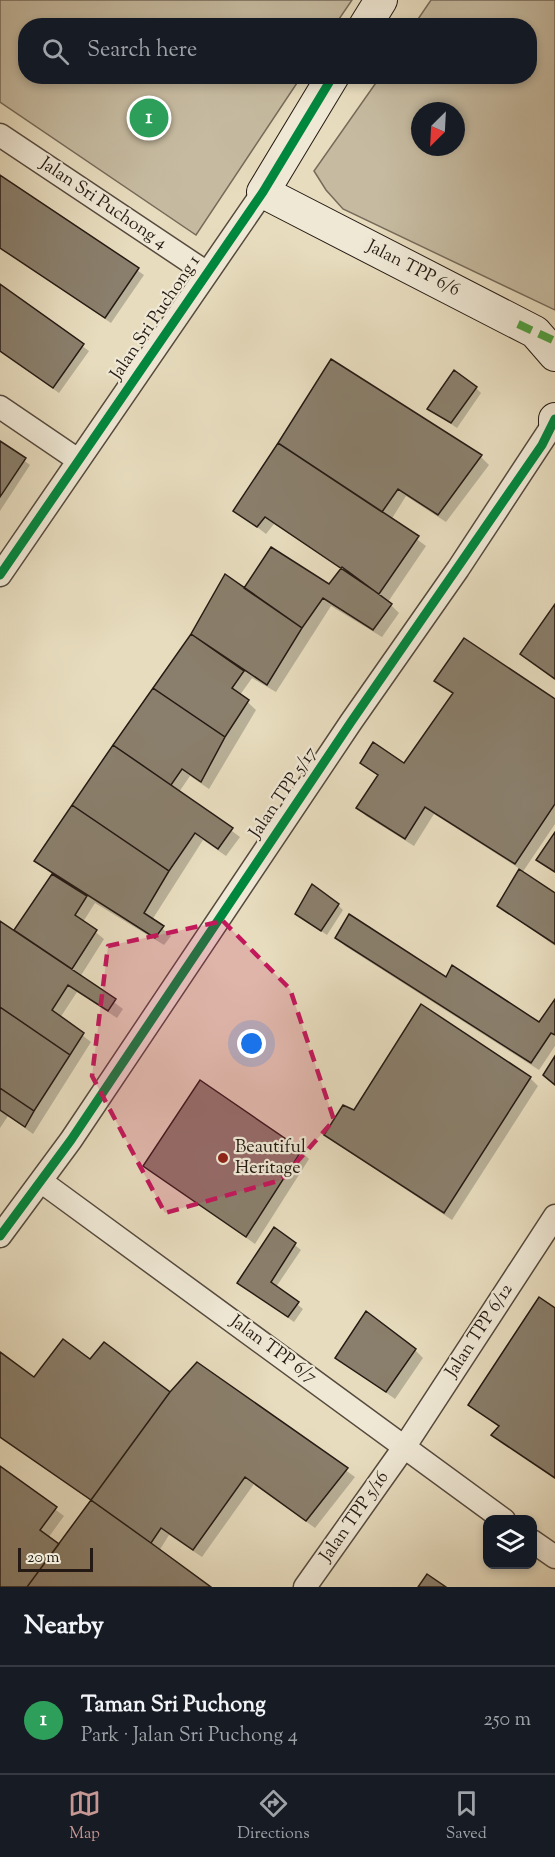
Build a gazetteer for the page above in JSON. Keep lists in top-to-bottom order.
{
  "streets": {
    "street": [
      "Jalan Sri Puchong 4",
      "Jalan TPP 6/6",
      "Jalan Sri Puchong 1",
      "Jalan TPP 5/17",
      "Jalan TPP 6/12",
      "Jalan TPP 6/7",
      "Jalan TPP 5/16"
    ]
  },
  "crossings": [
    ["Jalan Sri Puchong 4", "Jalan Sri Puchong 1"],
    ["Jalan TPP 6/6", "Jalan Sri Puchong 1"],
    ["Jalan TPP 5/17", "Jalan TPP 6/7"],
    ["Jalan TPP 6/12", "Jalan TPP 6/7"],
    ["Jalan TPP 6/12", "Jalan TPP 5/16"],
    ["Jalan TPP 6/7", "Jalan TPP 5/16"]
  ],
  "places": ["Beautiful Heritage"],
  "scale_bar": "20 m",
  "north": "bottom left",
  "page": {
    "search": "Search here",
    "pins": "1",
    "scale": "20 m",
    "heading": "Nearby",
    "list": [
      {
        "mark": "1",
        "name": "Taman Sri Puchong",
        "note": "Park · Jalan Sri Puchong 4",
        "value": "250 m"
      }
    ],
    "nav": ["Map", "Directions", "Saved"]
  }
}
